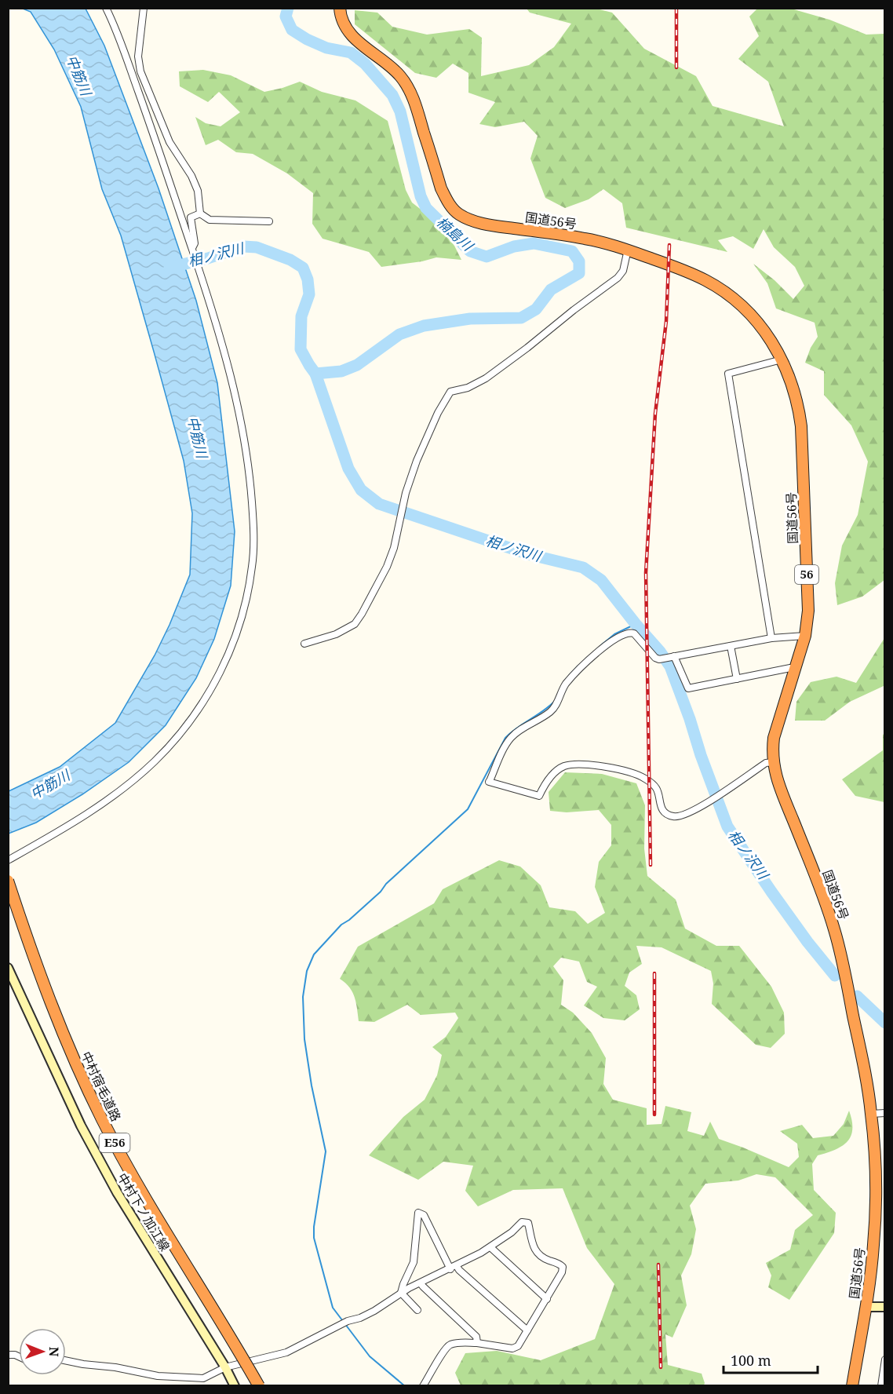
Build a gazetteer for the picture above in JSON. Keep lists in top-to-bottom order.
{
  "streets": {
    "highway": [
      "国道56号",
      "56",
      "中村宿毛道路",
      "E56"
    ],
    "main road": ["中村下ノ加江線"]
  },
  "water": ["中筋川", "楠島川", "相ノ沢川"],
  "scale_bar": "100 m",
  "north": "right"
}
